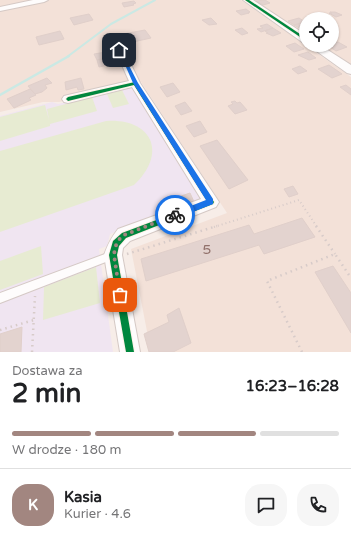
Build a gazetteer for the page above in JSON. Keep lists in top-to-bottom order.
{
  "house_numbers": ["5"],
  "page": {
    "heading": ["2 min", "Dostawa za", "16:23–16:28"],
    "panel": ["Kasia", "Kurier · 4.6"],
    "bar": "W drodze · 180 m",
    "round": "K"
  }
}
